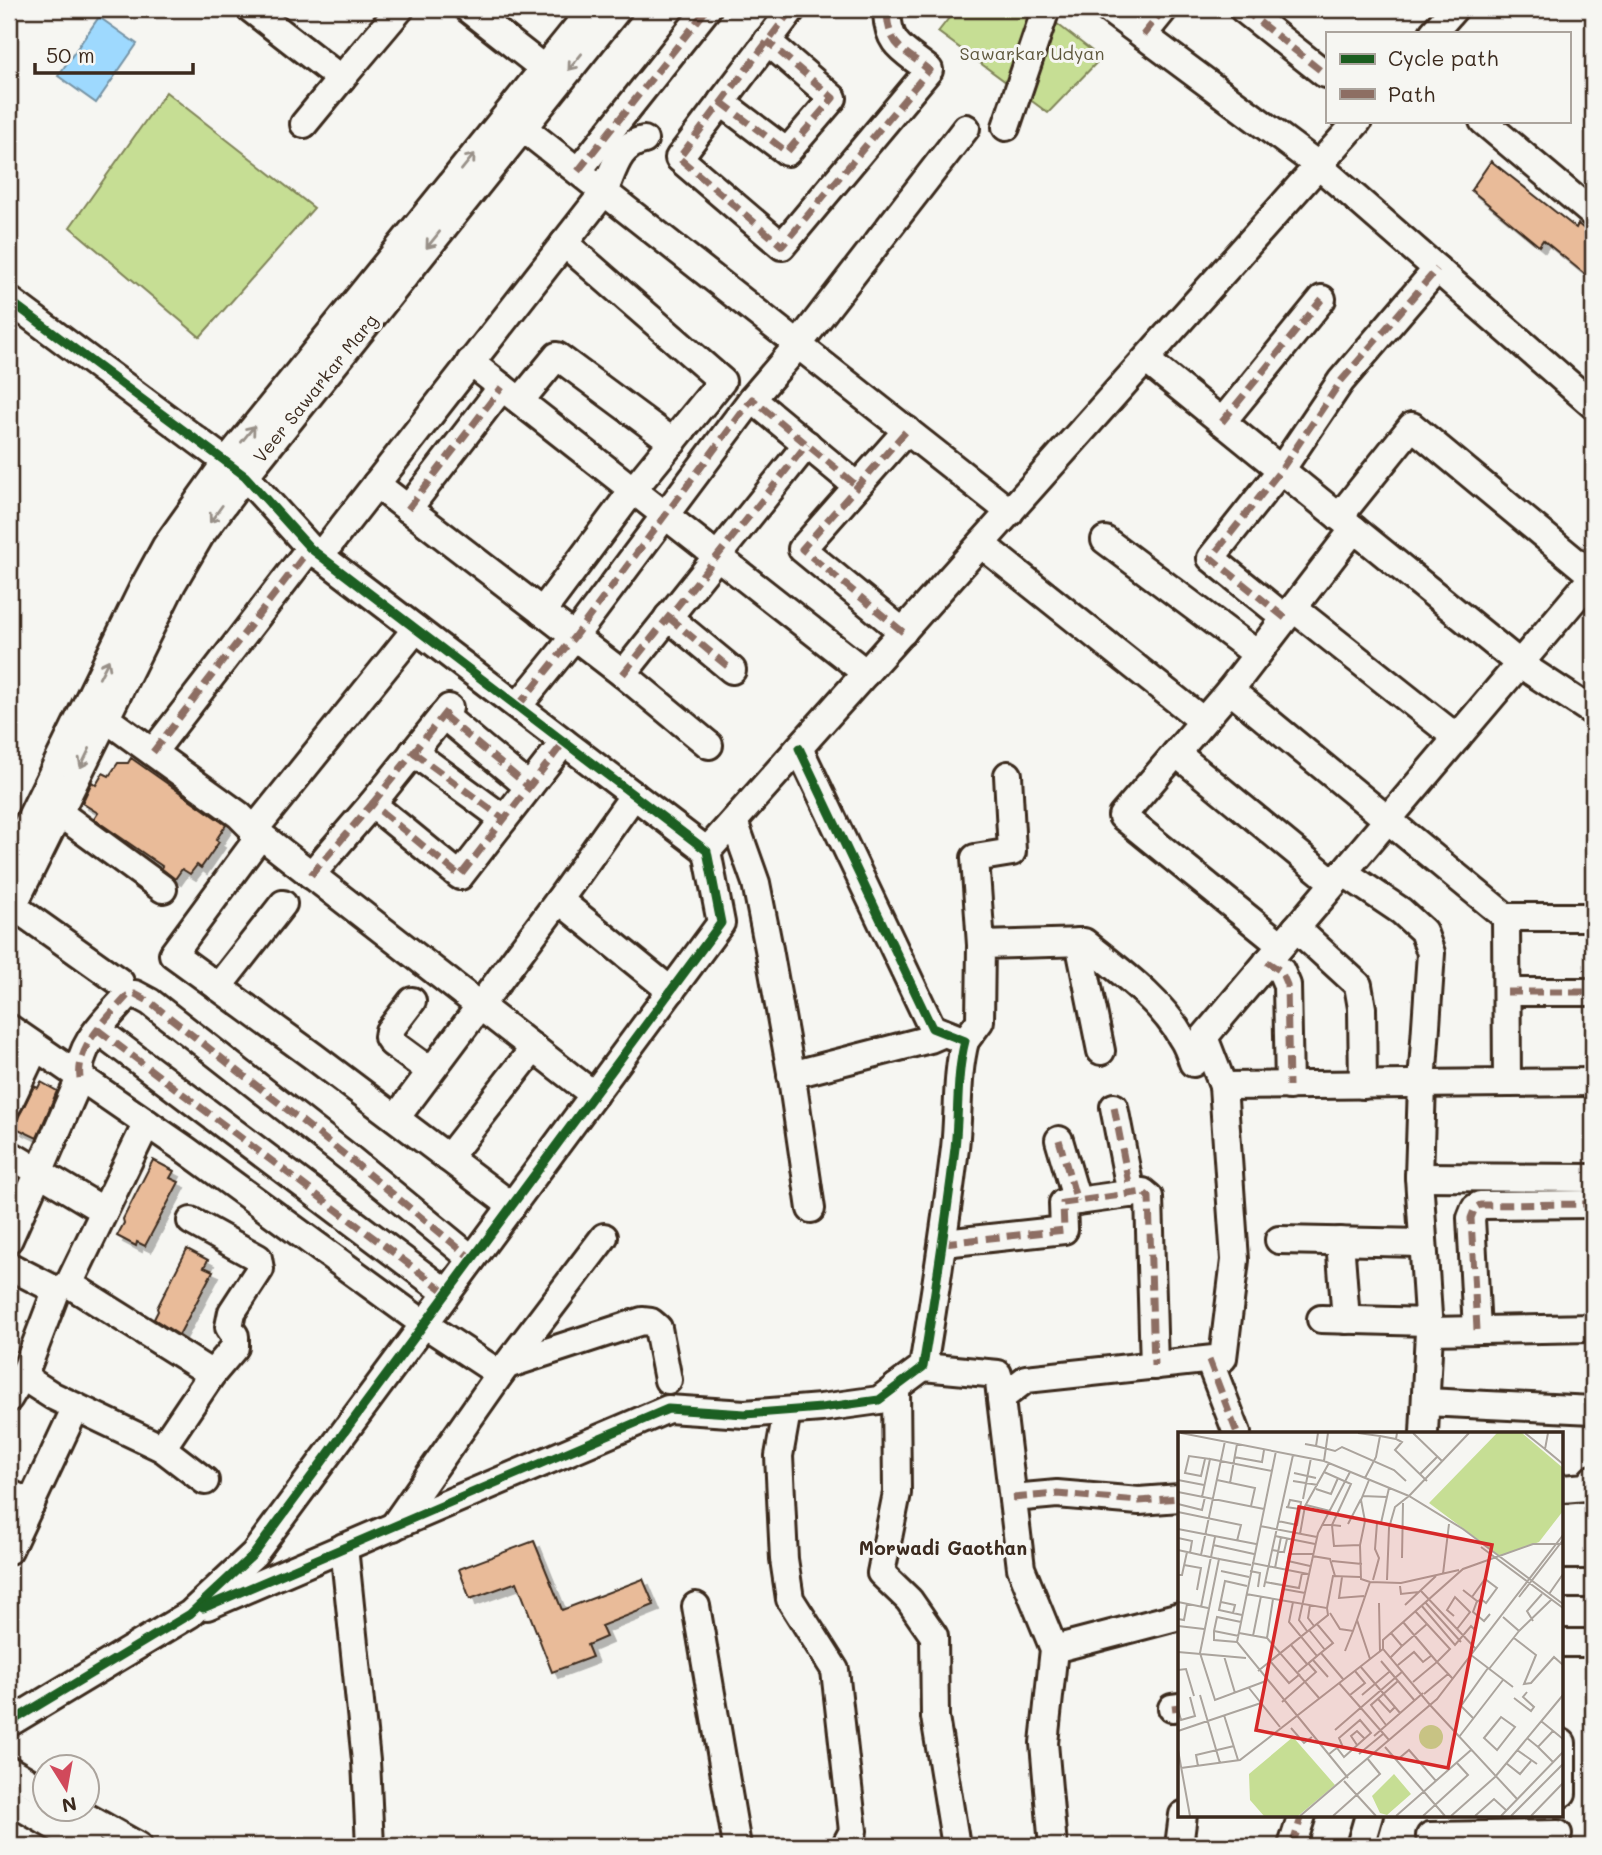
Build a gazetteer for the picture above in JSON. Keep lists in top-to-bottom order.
{
  "streets": {
    "street": ["Veer Sawarkar Marg"]
  },
  "districts": ["Morwadi Gaothan"],
  "parks": ["Sawarkar Udyan"],
  "legend": ["Cycle path", "Path"],
  "scale_bar": "50 m",
  "north": "bottom"
}
